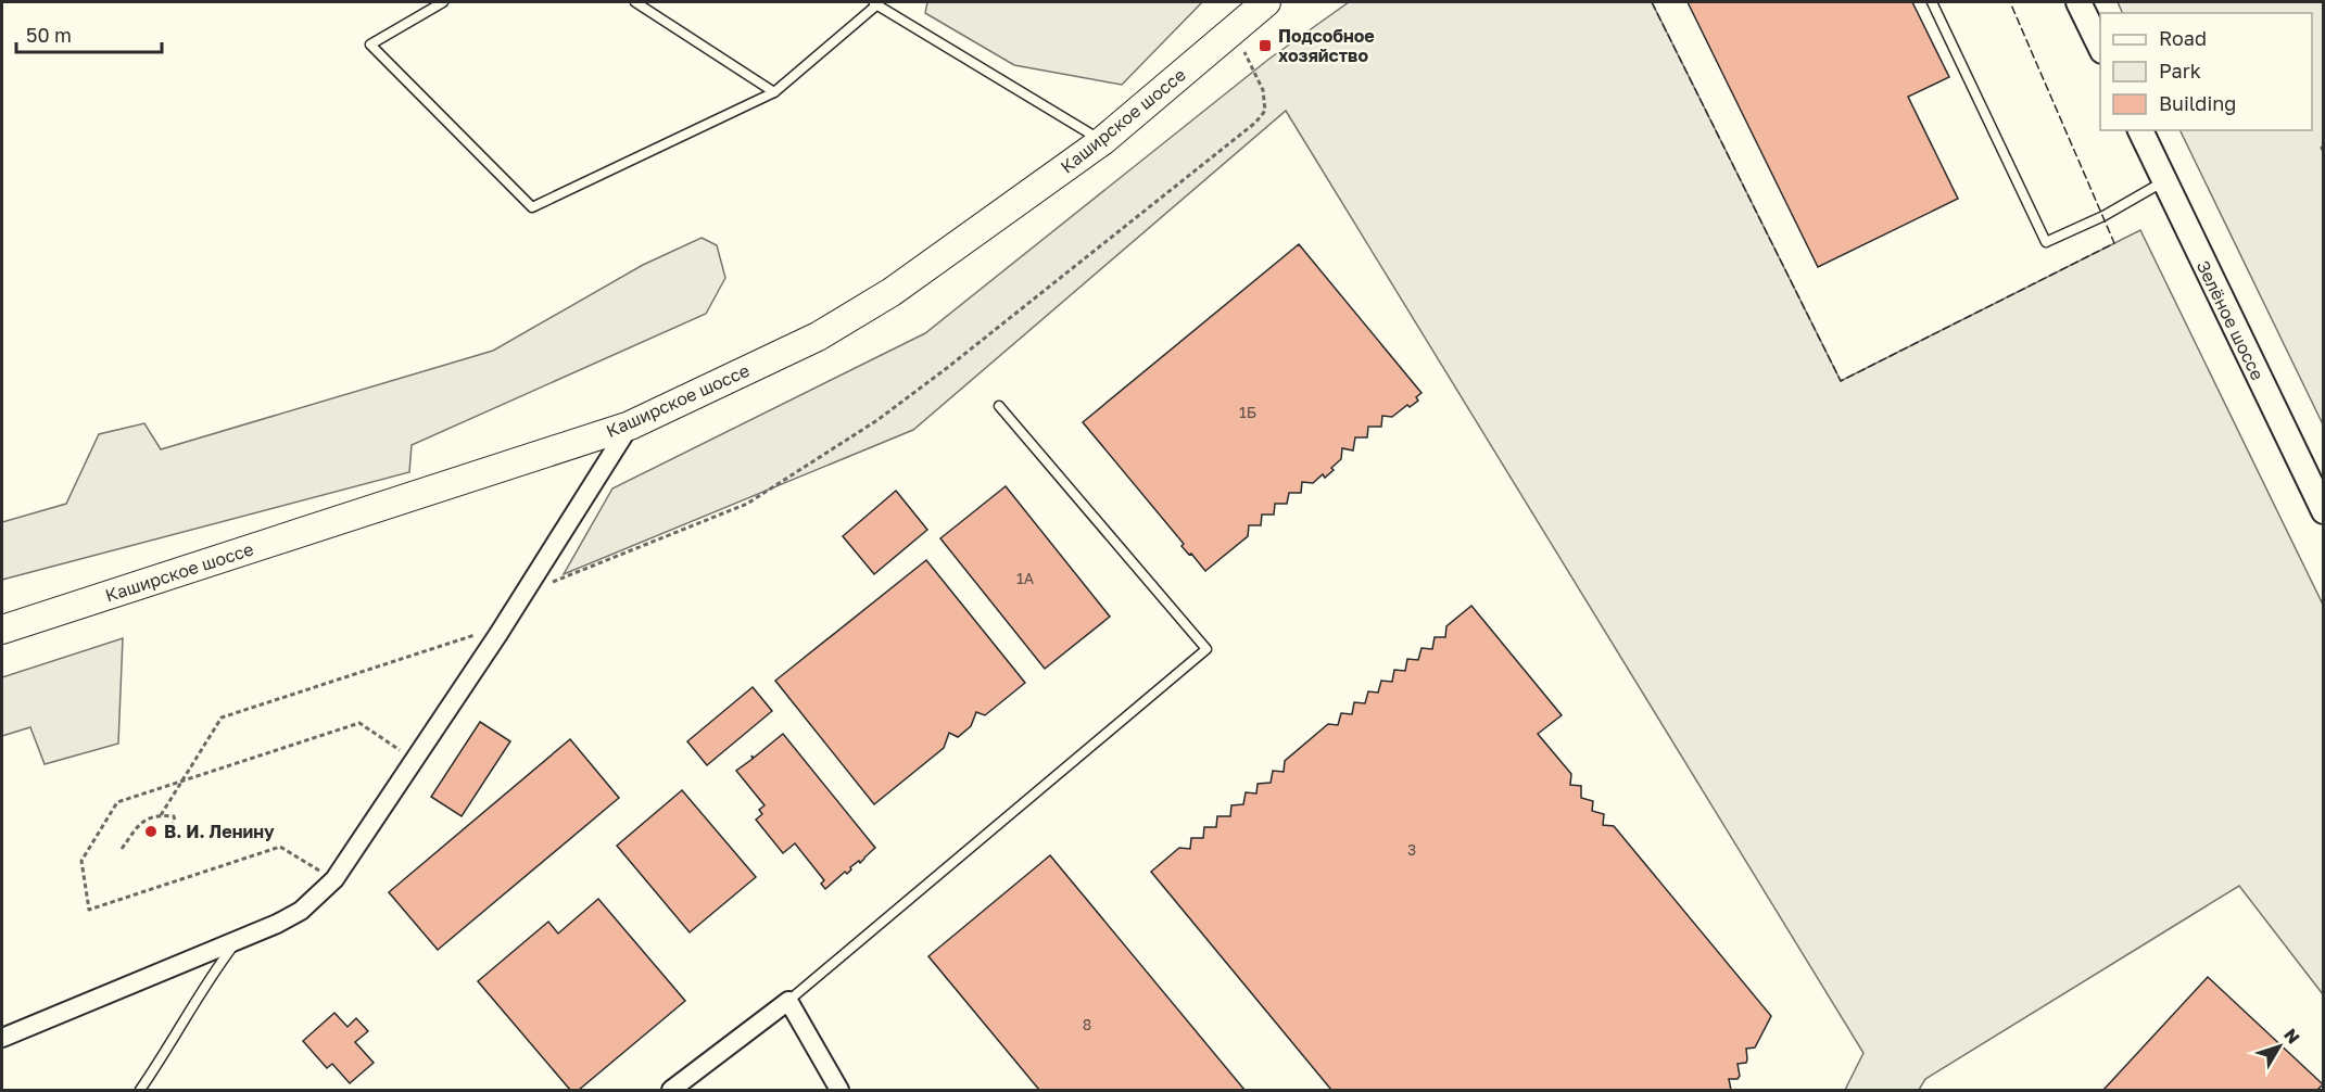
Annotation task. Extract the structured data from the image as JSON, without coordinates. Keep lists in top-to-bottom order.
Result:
{
  "streets": {
    "main road": ["Каширское шоссе", "Зелёное шоссе"]
  },
  "places": {
    "transit": ["Подсобное хозяйство"],
    "other": ["В. И. Ленину"]
  },
  "house_numbers": [
    "1Б",
    "1А",
    "3",
    "8"
  ],
  "legend": ["Road", "Park", "Building"],
  "scale_bar": "50 m",
  "north": "top right"
}
